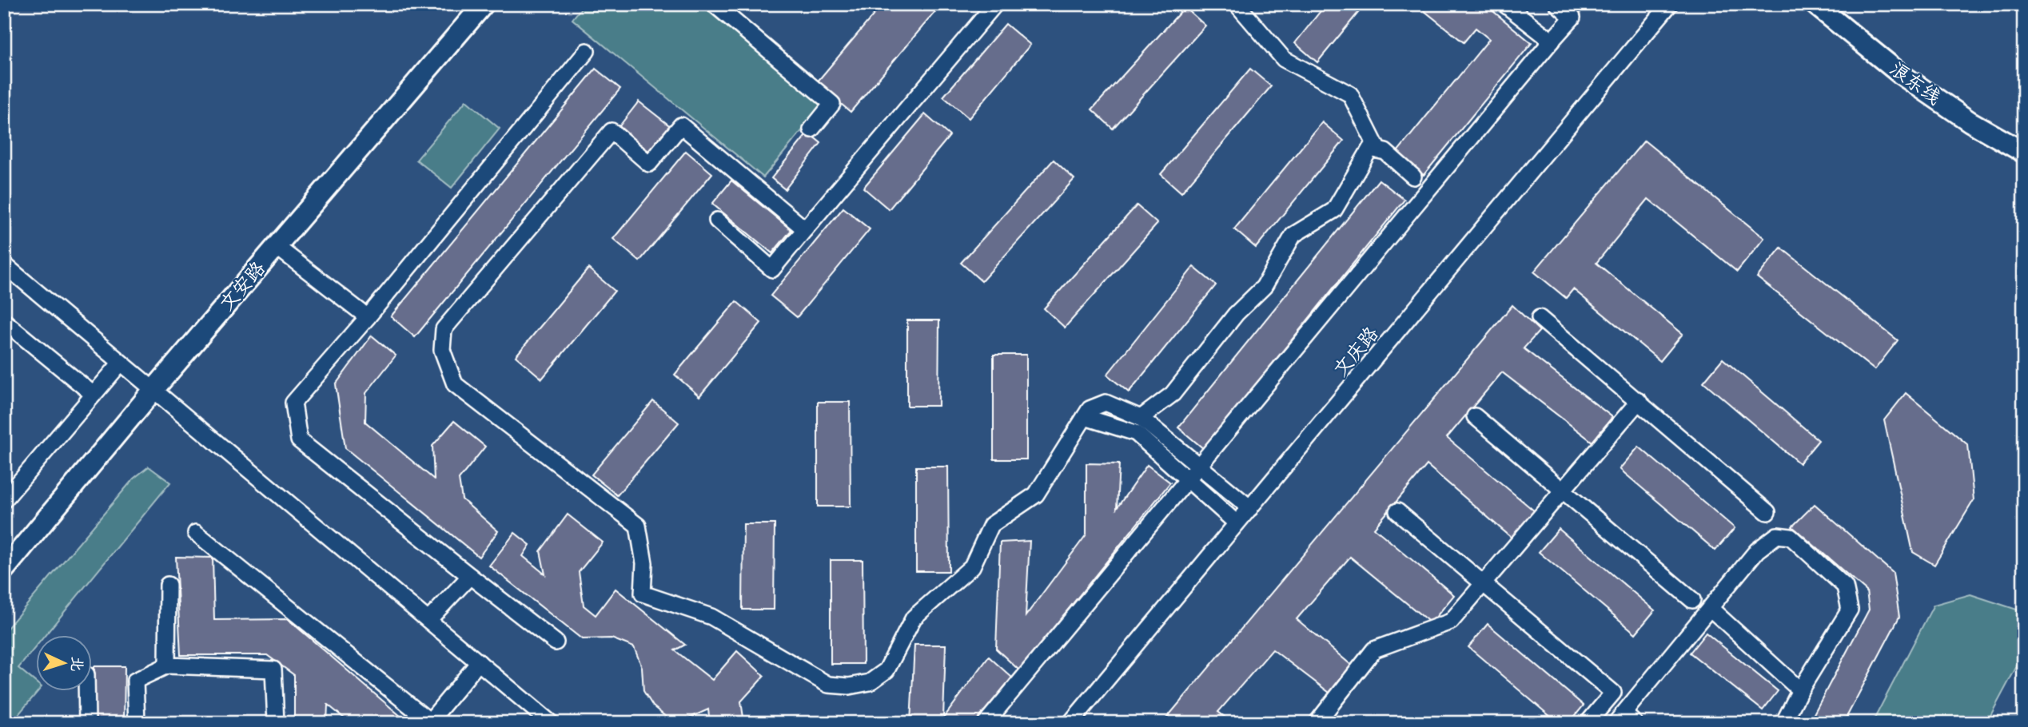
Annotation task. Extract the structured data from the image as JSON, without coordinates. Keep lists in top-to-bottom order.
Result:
{
  "streets": {
    "main road": ["浪东线", "文安路"],
    "street": ["文庆路"]
  },
  "north": "right"
}
